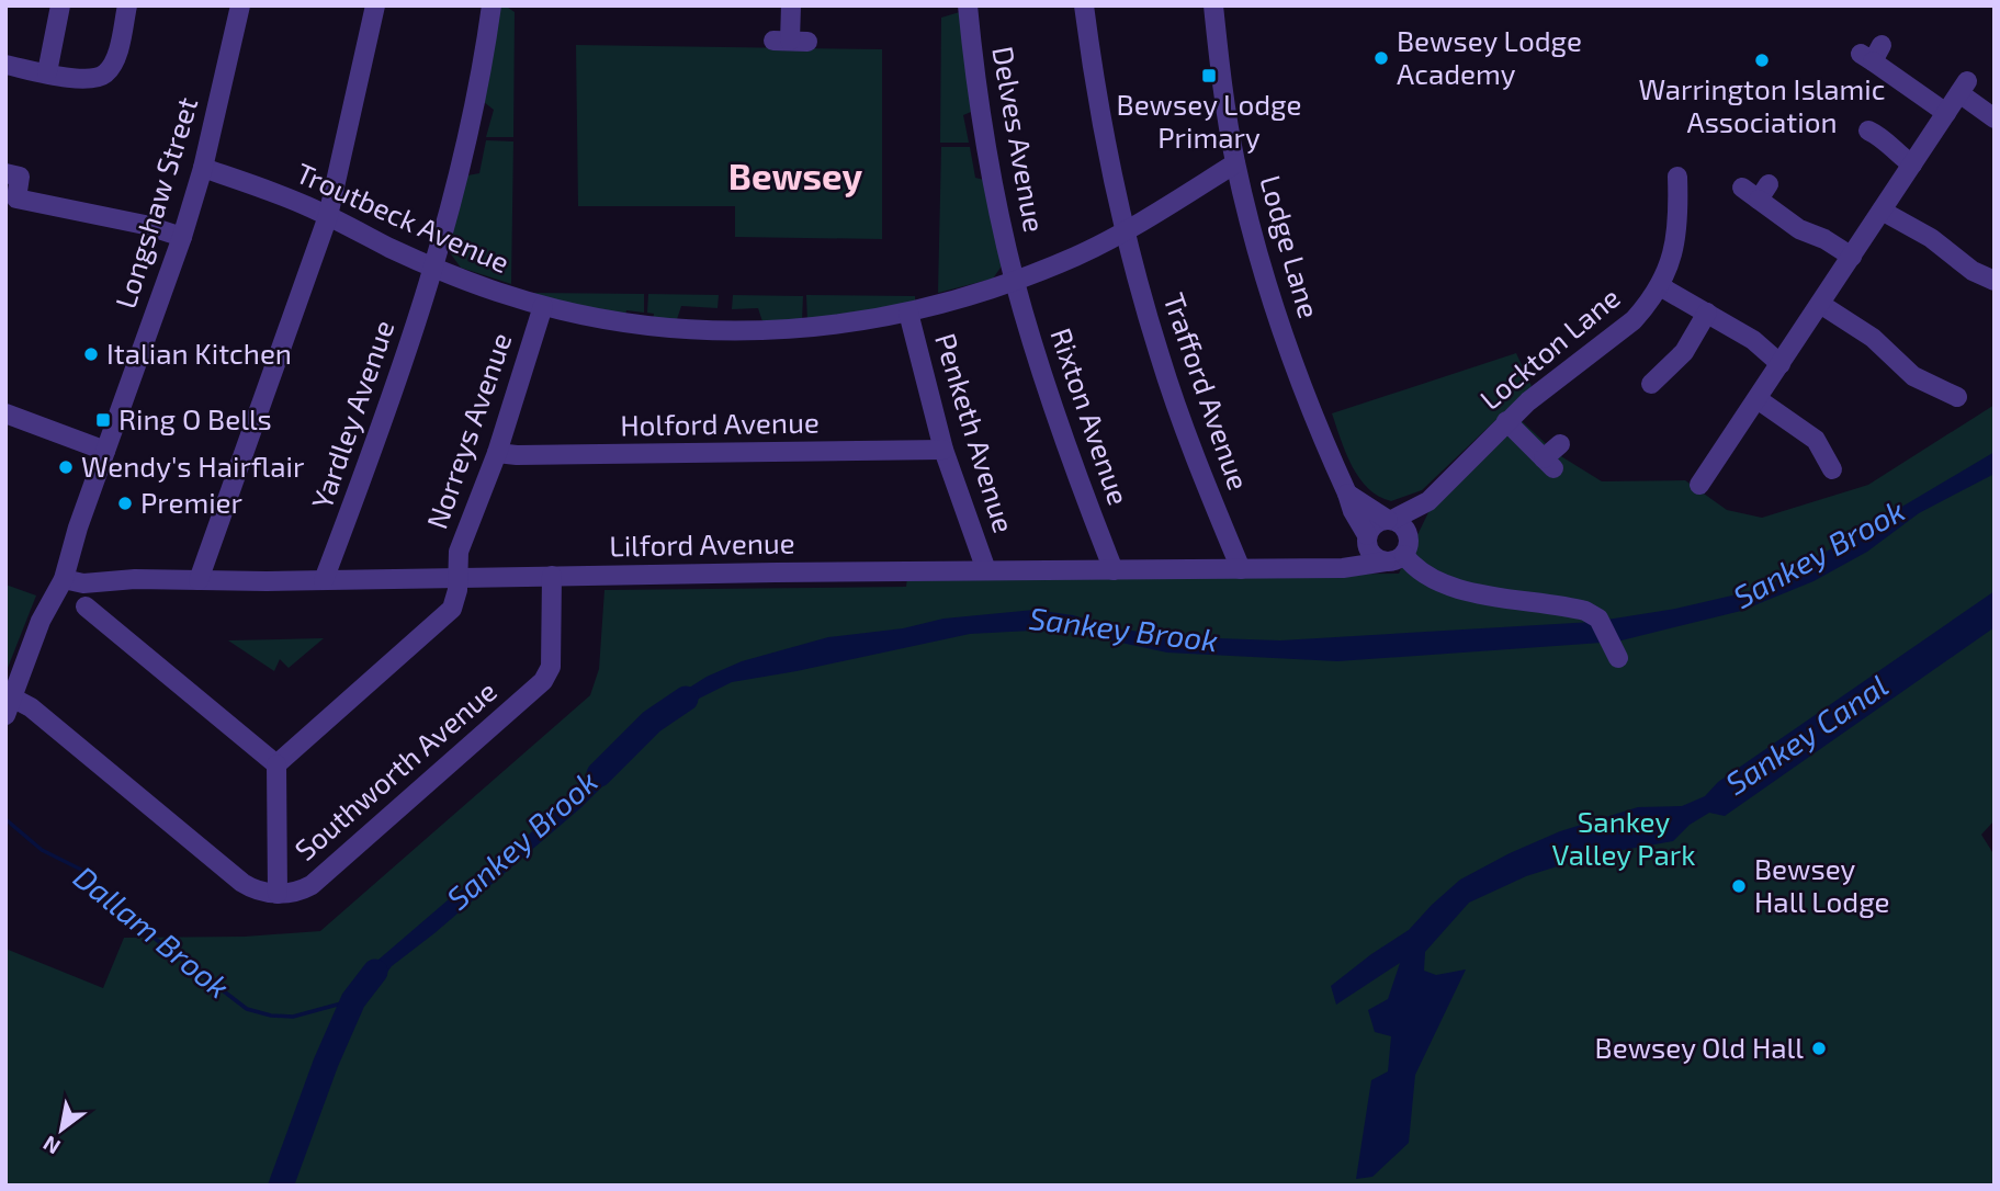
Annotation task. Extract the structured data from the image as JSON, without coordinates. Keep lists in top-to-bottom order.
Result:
{
  "streets": {
    "street": [
      "Delves Avenue",
      "Longshaw Street",
      "Troutbeck Avenue",
      "Lodge Lane",
      "Lockton Lane",
      "Trafford Avenue",
      "Yardley Avenue",
      "Rixton Avenue",
      "Holford Avenue",
      "Norreys Avenue",
      "Penketh Avenue",
      "Lilford Avenue",
      "Southworth Avenue"
    ]
  },
  "crossings": [
    ["Delves Avenue", "Troutbeck Avenue"],
    ["Delves Avenue", "Rixton Avenue"],
    ["Longshaw Street", "Troutbeck Avenue"],
    ["Longshaw Street", "Lilford Avenue"],
    ["Longshaw Street", "Southworth Avenue"],
    ["Troutbeck Avenue", "Lodge Lane"],
    ["Troutbeck Avenue", "Trafford Avenue"],
    ["Troutbeck Avenue", "Yardley Avenue"],
    ["Troutbeck Avenue", "Rixton Avenue"],
    ["Troutbeck Avenue", "Norreys Avenue"],
    ["Troutbeck Avenue", "Penketh Avenue"],
    ["Lodge Lane", "Lockton Lane"],
    ["Lodge Lane", "Lilford Avenue"],
    ["Lockton Lane", "Lilford Avenue"],
    ["Trafford Avenue", "Lilford Avenue"],
    ["Yardley Avenue", "Lilford Avenue"],
    ["Rixton Avenue", "Lilford Avenue"],
    ["Holford Avenue", "Norreys Avenue"],
    ["Holford Avenue", "Penketh Avenue"],
    ["Norreys Avenue", "Lilford Avenue"],
    ["Penketh Avenue", "Lilford Avenue"],
    ["Lilford Avenue", "Southworth Avenue"]
  ],
  "districts": ["Bewsey"],
  "water": ["Sankey Brook", "Sankey Canal", "Dallam Brook"],
  "parks": ["Sankey Valley Park"],
  "places": {
    "other": [
      "Bewsey Lodge Academy",
      "Warrington Islamic Association",
      "Italian Kitchen",
      "Wendy's Hairflair",
      "Premier",
      "Bewsey Hall Lodge",
      "Bewsey Old Hall"
    ],
    "transit": ["Bewsey Lodge Primary", "Ring O Bells"]
  },
  "north": "bottom left"
}
